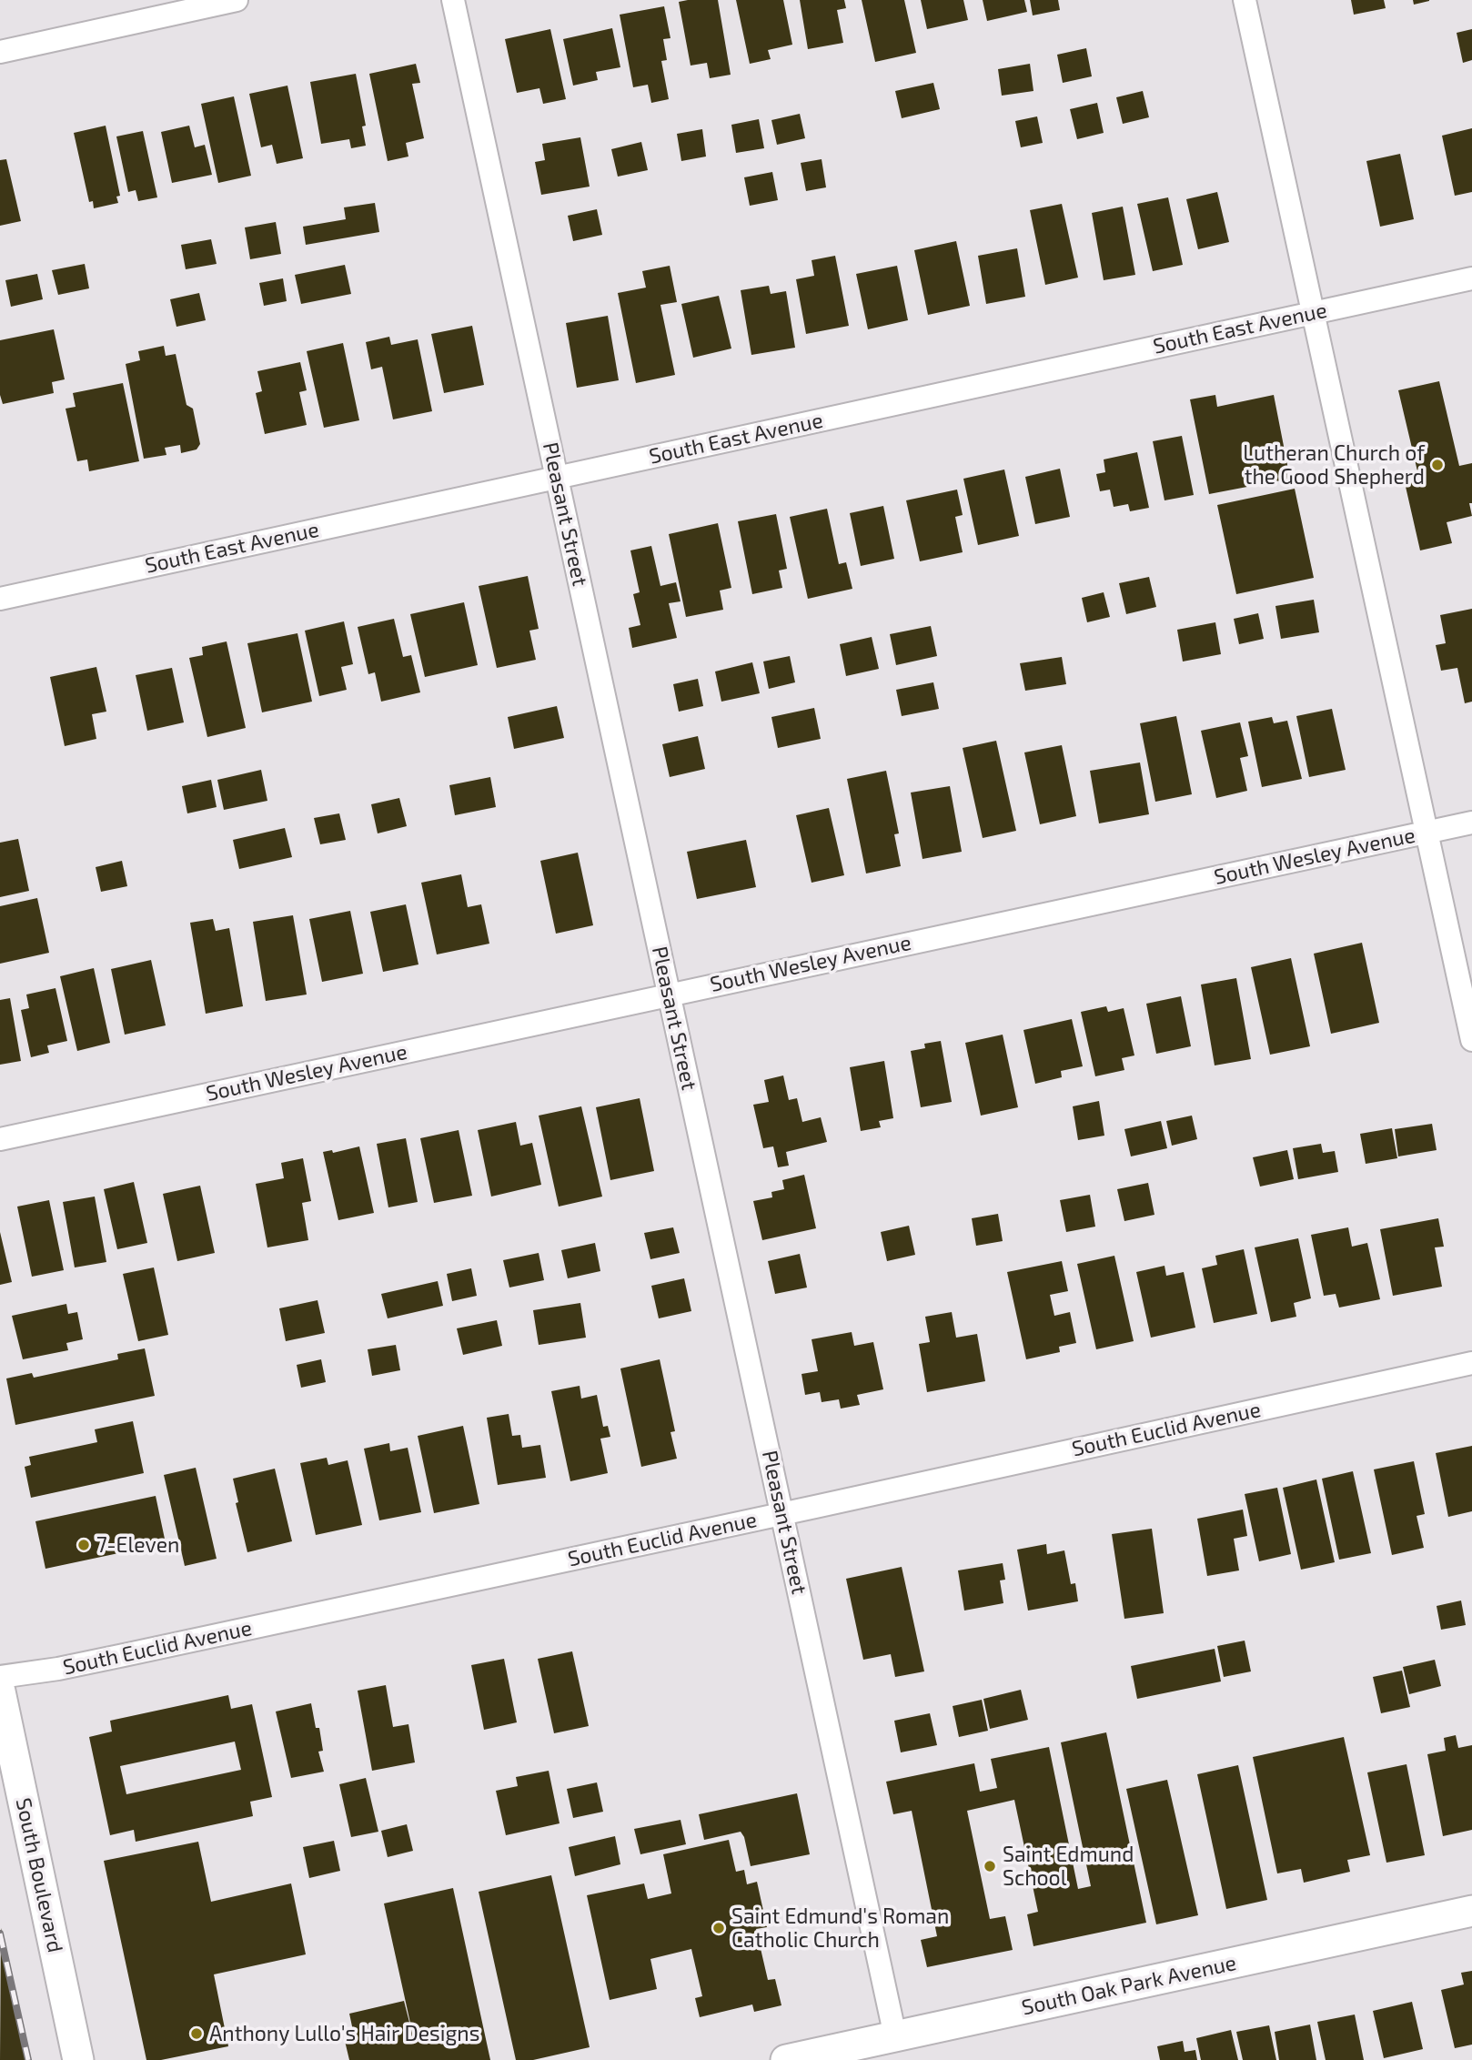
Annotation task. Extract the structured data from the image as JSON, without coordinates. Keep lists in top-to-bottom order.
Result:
{
  "streets": {
    "street": [
      "South East Avenue",
      "Pleasant Street",
      "South Wesley Avenue",
      "South Euclid Avenue",
      "South Boulevard",
      "South Oak Park Avenue"
    ]
  },
  "crossings": [
    ["South East Avenue", "Pleasant Street"],
    ["Pleasant Street", "South Wesley Avenue"],
    ["Pleasant Street", "South Euclid Avenue"],
    ["Pleasant Street", "South Oak Park Avenue"]
  ],
  "places": [
    "Lutheran Church of the Good Shepherd",
    "7-Eleven",
    "Saint Edmund School",
    "Saint Edmund's Roman Catholic Church",
    "Anthony Lullo's Hair Designs"
  ]
}
